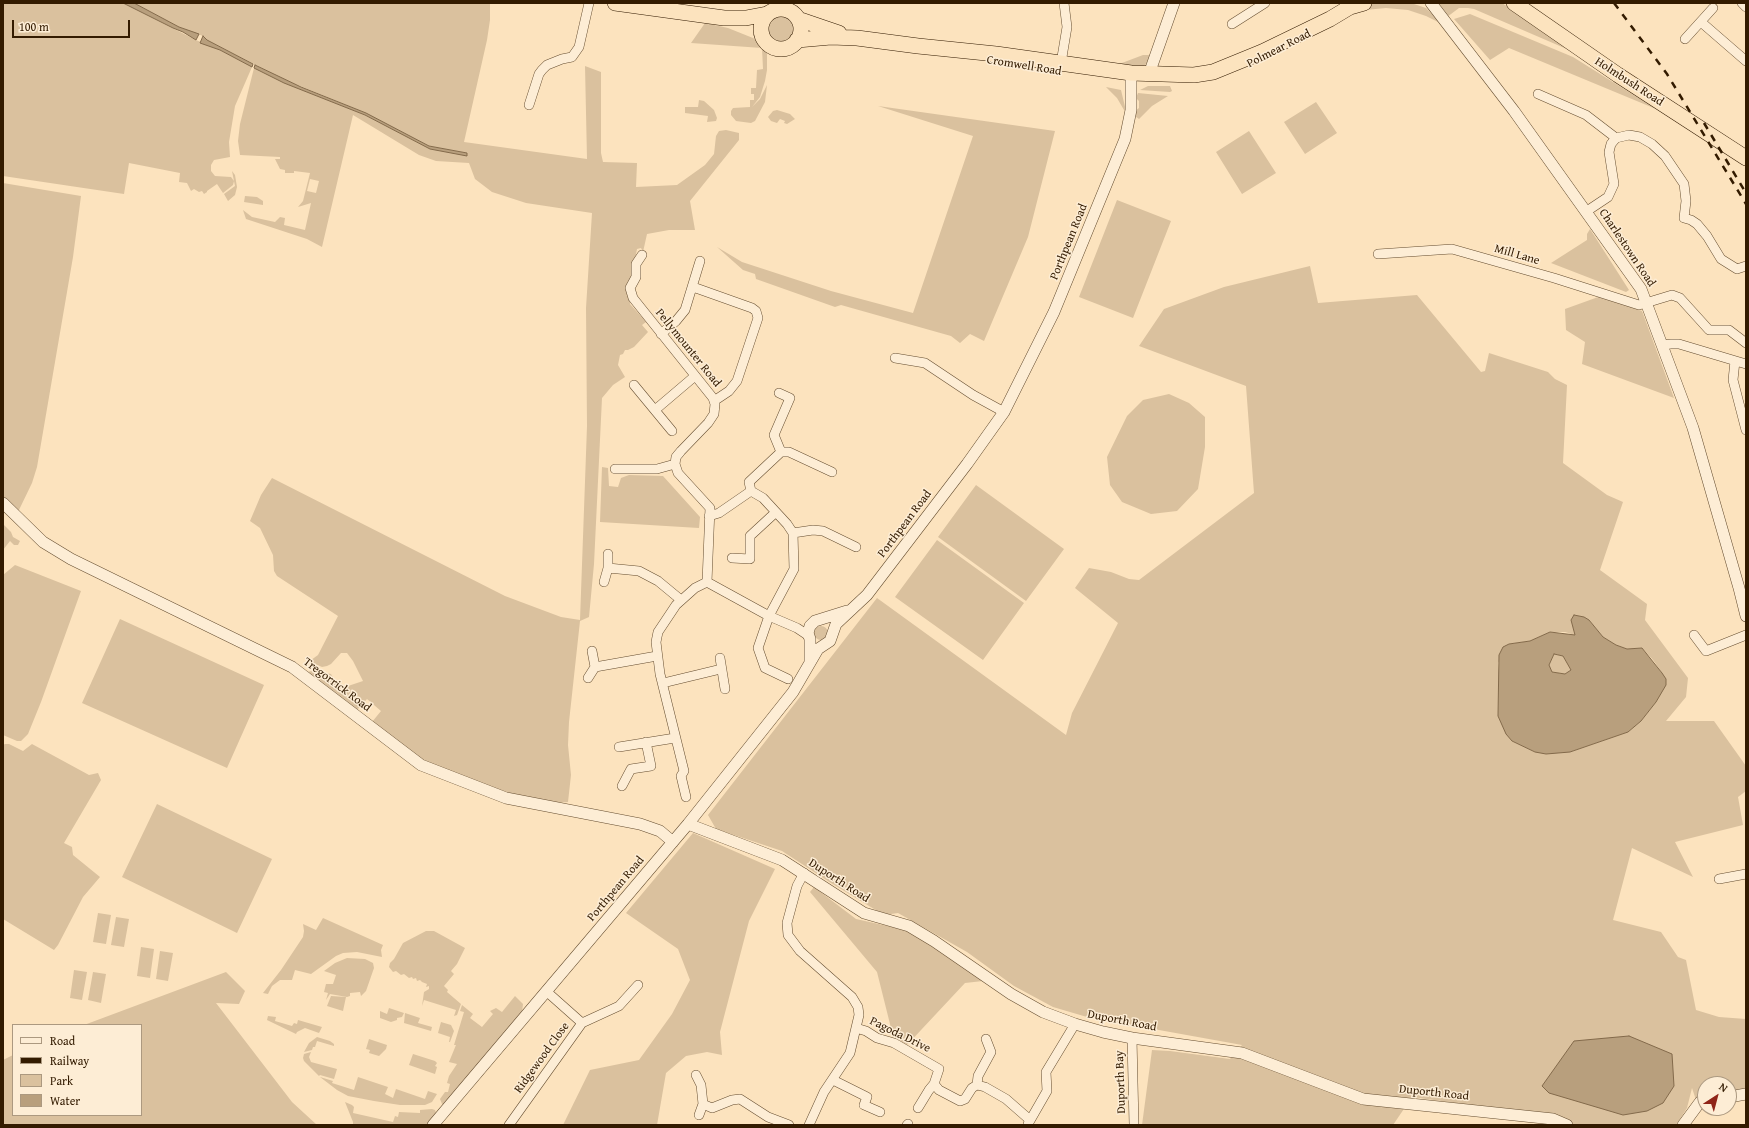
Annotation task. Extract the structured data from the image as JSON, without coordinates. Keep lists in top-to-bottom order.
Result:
{
  "streets": {
    "highway": ["Polmear Road", "Cromwell Road", "Holmbush Road"],
    "street": [
      "Porthpean Road",
      "Charlestown Road",
      "Mill Lane",
      "Pellymounter Road",
      "Tregorrick Road",
      "Duporth Road",
      "Pagoda Drive",
      "Ridgewood Close",
      "Duporth Bay"
    ]
  },
  "crossings": [
    ["Polmear Road", "Cromwell Road"],
    ["Polmear Road", "Porthpean Road"],
    ["Cromwell Road", "Porthpean Road"],
    ["Porthpean Road", "Tregorrick Road"],
    ["Porthpean Road", "Duporth Road"],
    ["Charlestown Road", "Mill Lane"],
    ["Duporth Road", "Duporth Bay"]
  ],
  "legend": [
    "Road",
    "Railway",
    "Park",
    "Water"
  ],
  "scale_bar": "100 m",
  "north": "top right"
}
